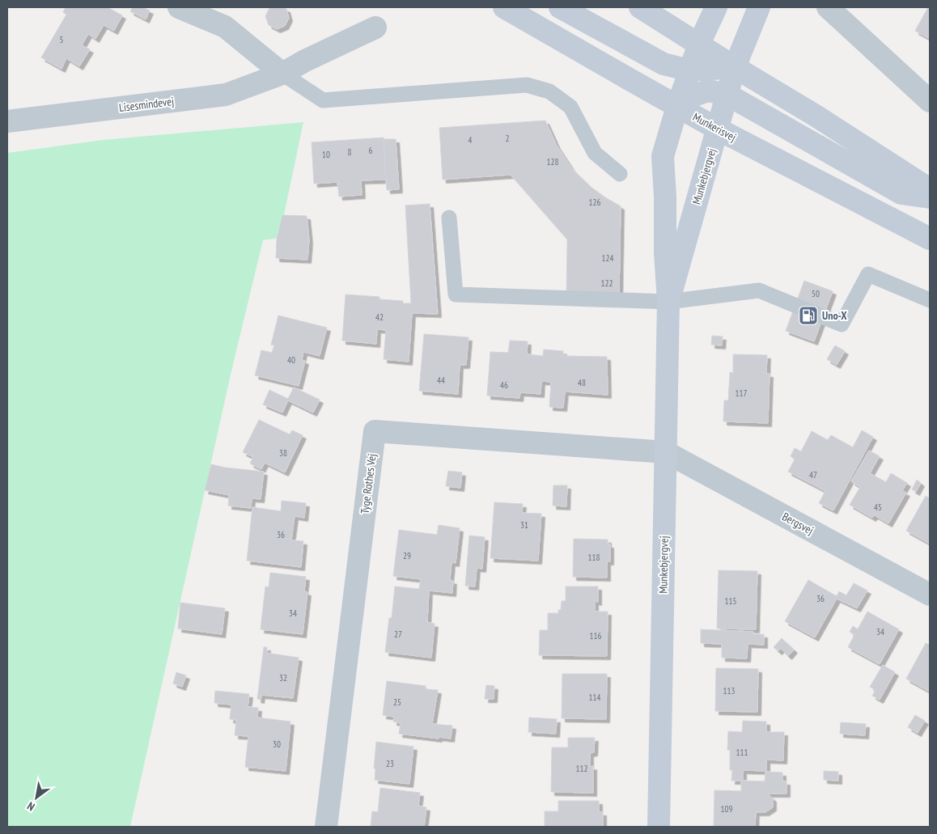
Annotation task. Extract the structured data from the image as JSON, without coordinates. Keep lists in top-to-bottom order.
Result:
{
  "streets": {
    "main road": ["Munkerisvej", "Munkebjergvej"],
    "street": ["Lisesmindevej", "Tyge Rothes Vej", "Bergsvej"]
  },
  "crossings": [
    ["Munkerisvej", "Munkebjergvej"],
    ["Munkebjergvej", "Tyge Rothes Vej"],
    ["Munkebjergvej", "Bergsvej"],
    ["Tyge Rothes Vej", "Bergsvej"]
  ],
  "places": {
    "fuel station": ["Uno-X"]
  },
  "house_numbers": [
    "5",
    "2",
    "4",
    "6",
    "8",
    "10",
    "128",
    "126",
    "124",
    "122",
    "50",
    "42",
    "40",
    "44",
    "48",
    "46",
    "117",
    "38",
    "47",
    "45",
    "31",
    "36",
    "29",
    "118",
    "36",
    "115",
    "34",
    "34",
    "27",
    "116",
    "32",
    "113",
    "114",
    "25",
    "30",
    "111",
    "23",
    "112",
    "109"
  ],
  "north": "bottom left"
}
